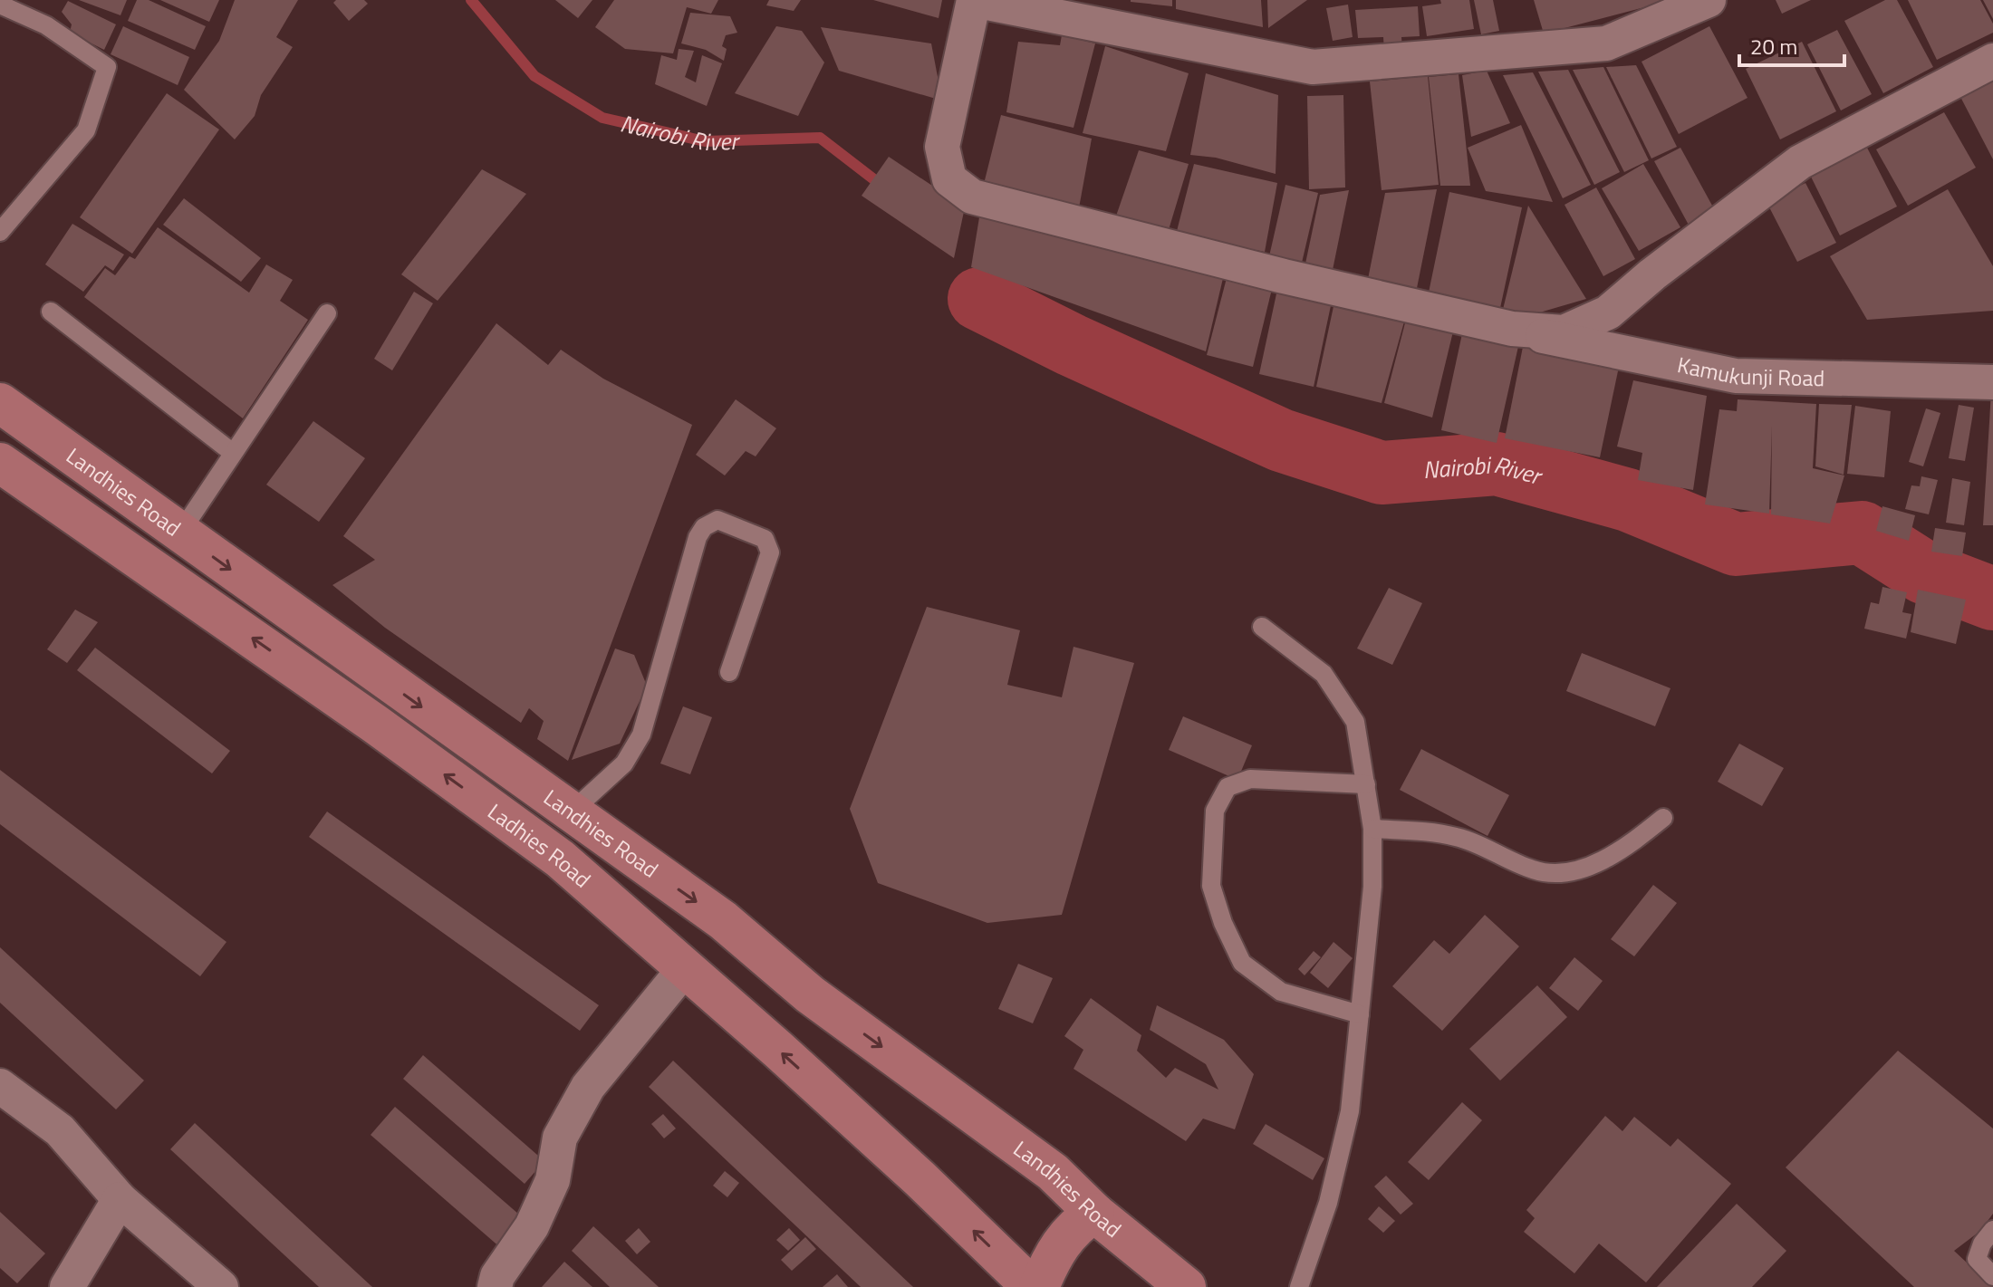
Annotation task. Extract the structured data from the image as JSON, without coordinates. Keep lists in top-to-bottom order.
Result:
{
  "streets": {
    "main road": ["Landhies Road", "Ladhies Road"],
    "street": ["Kamukunji Road"]
  },
  "one_way": ["Landhies Road", "Ladhies Road"],
  "water": ["Nairobi River"],
  "scale_bar": "20 m"
}
